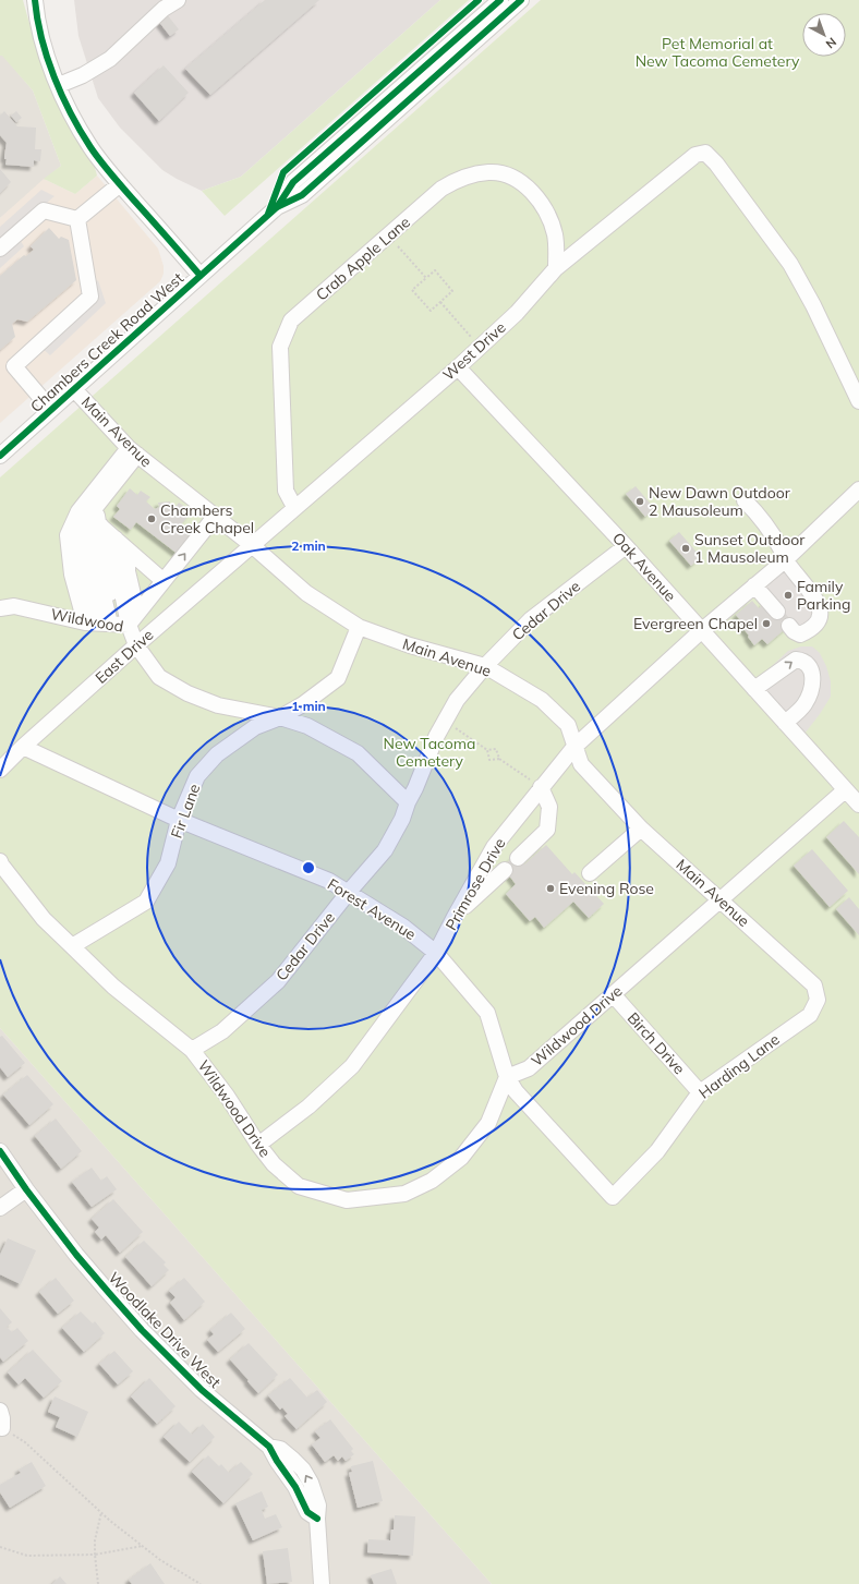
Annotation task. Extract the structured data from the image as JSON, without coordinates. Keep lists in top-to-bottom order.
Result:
{
  "streets": {
    "street": [
      "Crab Apple Lane",
      "Chambers Creek Road West",
      "West Drive",
      "Main Avenue",
      "Oak Avenue",
      "Cedar Drive",
      "Wildwood",
      "East Drive",
      "Fir Lane",
      "Primrose Drive",
      "Forest Avenue",
      "Wildwood Drive",
      "Birch Drive",
      "Harding Lane",
      "Woodlake Drive West"
    ]
  },
  "crossings": [
    ["Crab Apple Lane", "West Drive"],
    ["Chambers Creek Road West", "Main Avenue"],
    ["West Drive", "Main Avenue"],
    ["West Drive", "Oak Avenue"],
    ["West Drive", "East Drive"],
    ["Main Avenue", "Cedar Drive"],
    ["Main Avenue", "East Drive"],
    ["Main Avenue", "Fir Lane"],
    ["Main Avenue", "Primrose Drive"],
    ["Main Avenue", "Wildwood Drive"],
    ["Main Avenue", "Harding Lane"],
    ["Oak Avenue", "Cedar Drive"],
    ["Oak Avenue", "Primrose Drive"],
    ["Oak Avenue", "Wildwood Drive"],
    ["Cedar Drive", "Wildwood"],
    ["Cedar Drive", "Forest Avenue"],
    ["Cedar Drive", "Wildwood Drive"],
    ["Wildwood", "East Drive"],
    ["Wildwood", "Fir Lane"],
    ["East Drive", "Forest Avenue"],
    ["Fir Lane", "Forest Avenue"],
    ["Fir Lane", "Wildwood Drive"],
    ["Primrose Drive", "Forest Avenue"],
    ["Primrose Drive", "Wildwood Drive"],
    ["Forest Avenue", "Wildwood Drive"],
    ["Forest Avenue", "Harding Lane"],
    ["Wildwood Drive", "Birch Drive"],
    ["Birch Drive", "Harding Lane"]
  ],
  "parks": ["Pet Memorial at New Tacoma Cemetery", "New Tacoma Cemetery"],
  "places": [
    "New Dawn Outdoor 2 Mausoleum",
    "Chambers Creek Chapel",
    "Sunset Outdoor 1 Mausoleum",
    "Family Parking",
    "Evergreen Chapel",
    "Evening Rose"
  ],
  "north": "bottom right",
  "rings": ["2 min", "1 min"]
}
